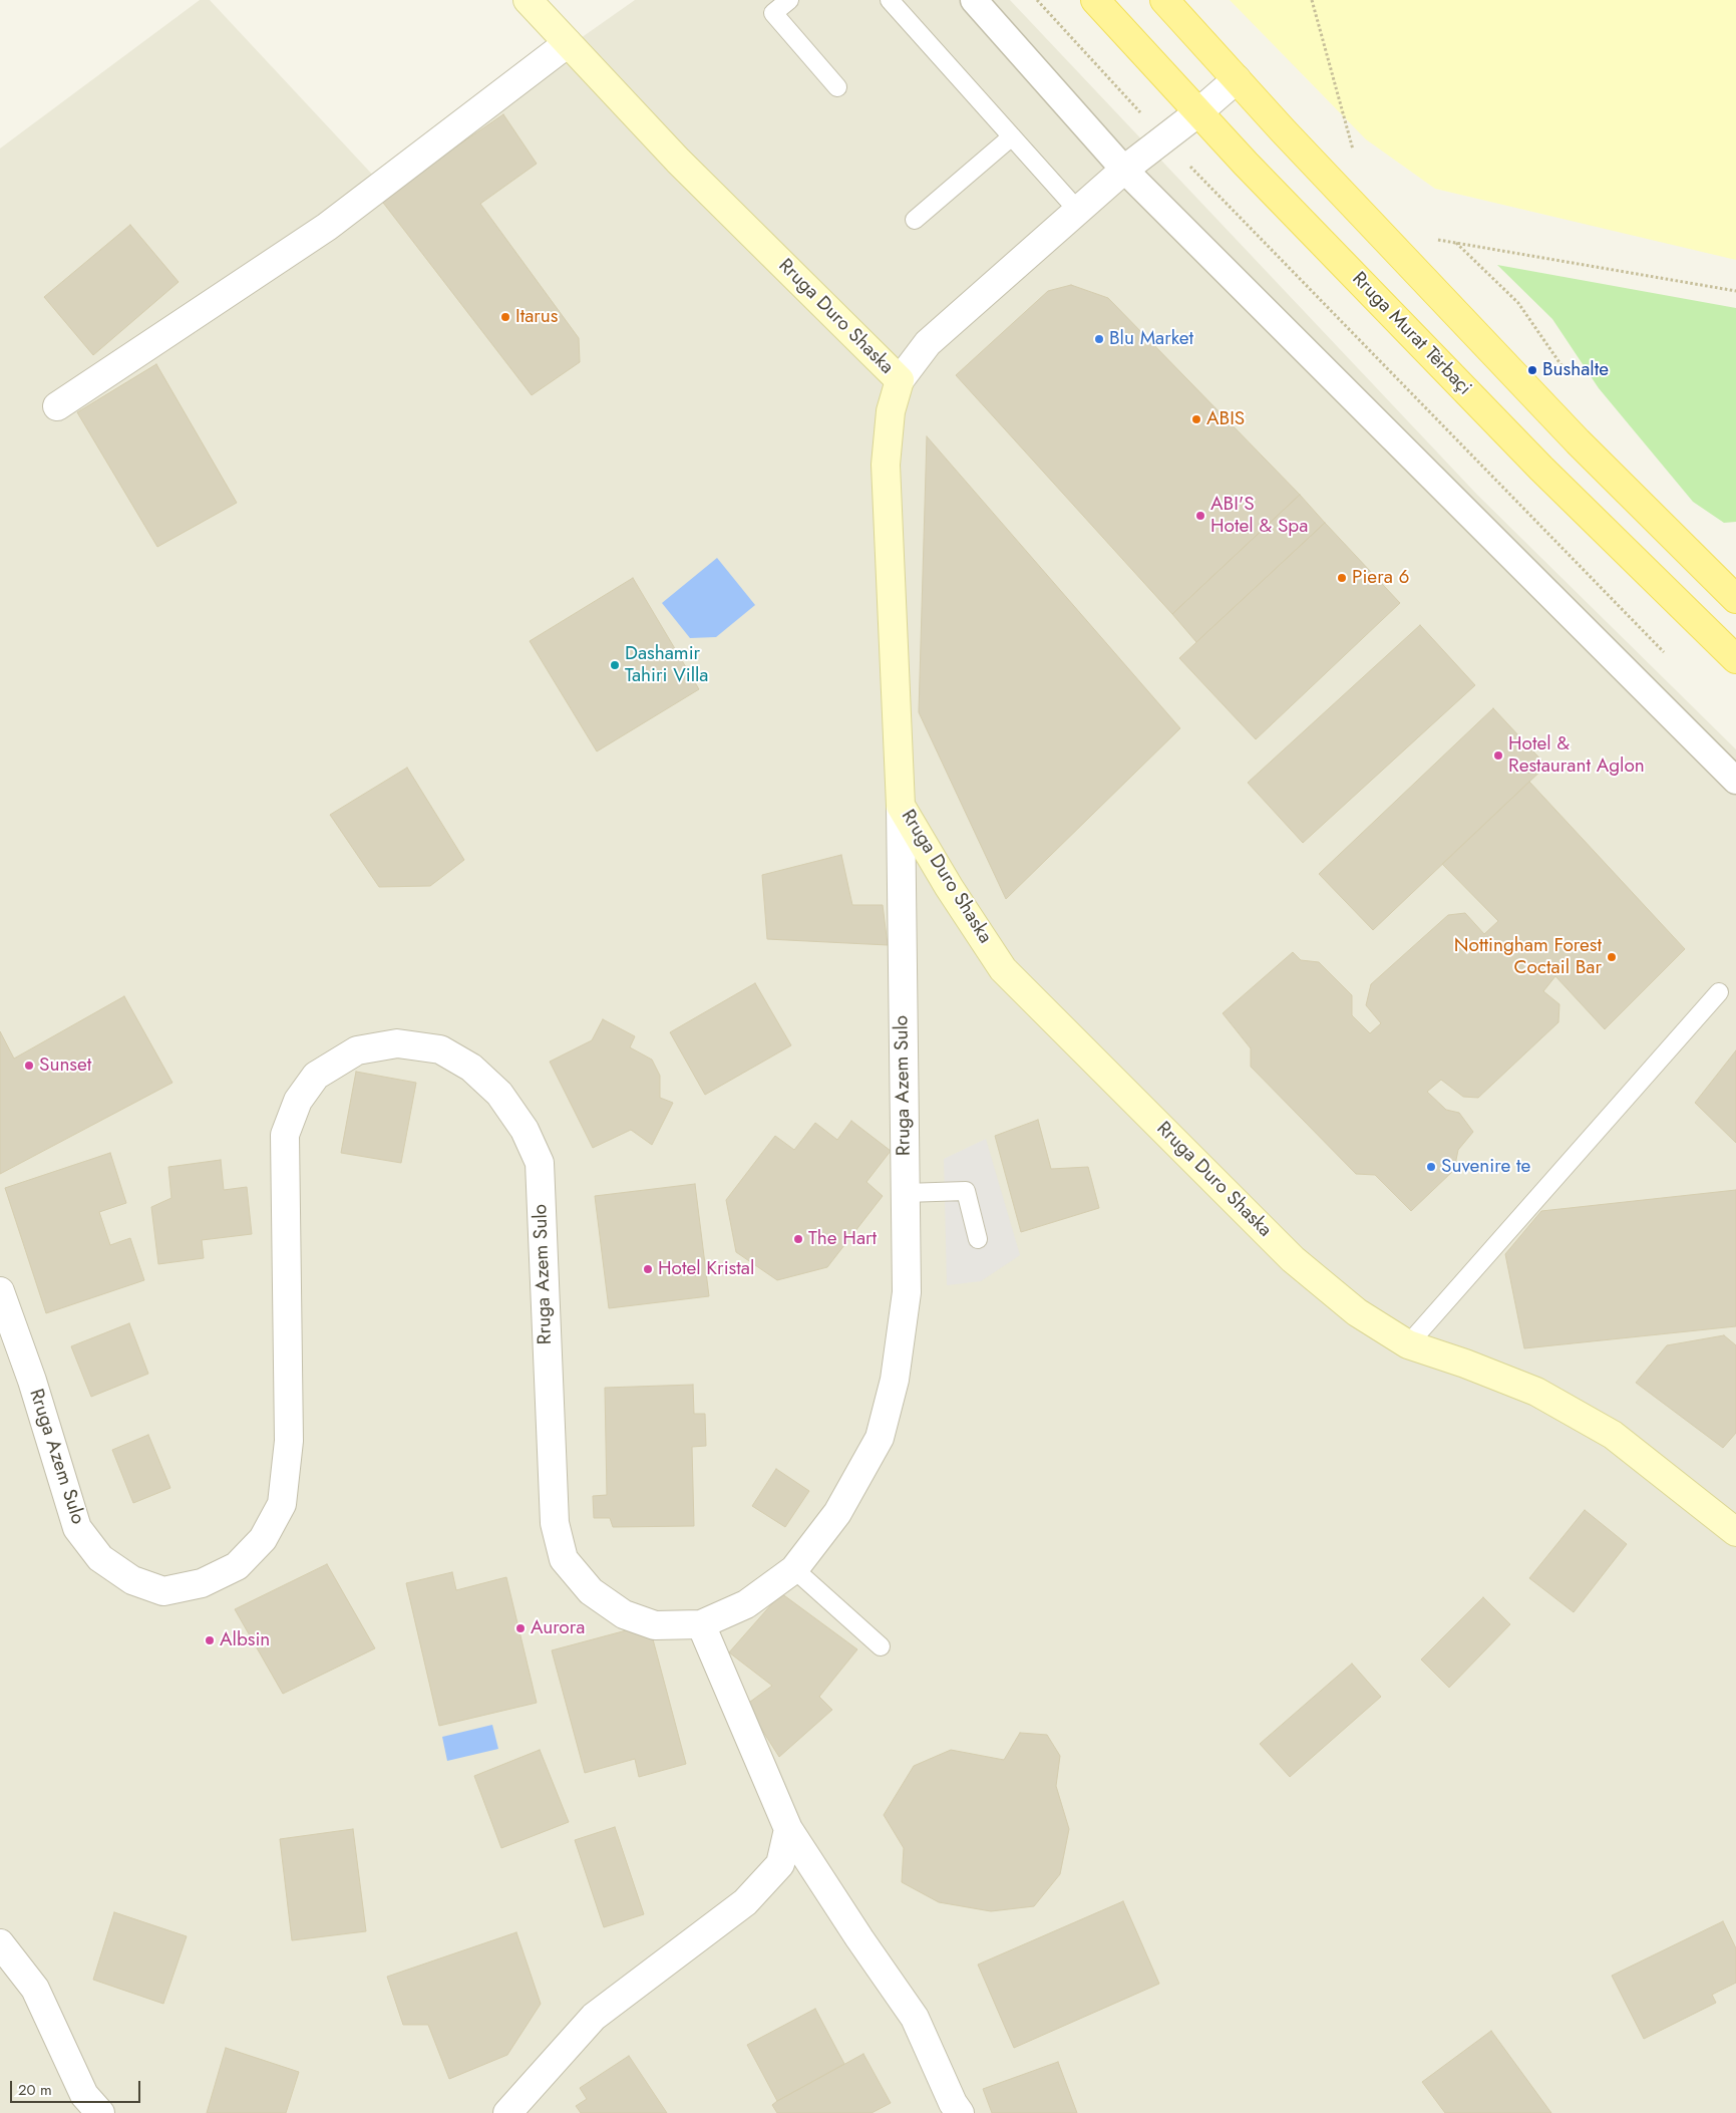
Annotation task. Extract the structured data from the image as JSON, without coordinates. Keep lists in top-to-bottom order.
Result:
{
  "streets": {
    "main road": ["Rruga Duro Shaska", "Rruga Murat Tërbaçi"],
    "street": ["Rruga Azem Sulo"]
  },
  "crossings": [
    ["Rruga Duro Shaska", "Rruga Azem Sulo"]
  ],
  "places": [
    "Itarus",
    "Blu Market",
    "Bushalte",
    "ABIS",
    "ABI'S Hotel & Spa",
    "Piera 6",
    "Dashamir Tahiri Villa",
    "Hotel & Restaurant Aglon",
    "Nottingham Forest Coctail Bar",
    "Sunset",
    "Suvenire te",
    "The Hart",
    "Hotel Kristal",
    "Aurora",
    "Albsin"
  ],
  "scale_bar": "20 m"
}
